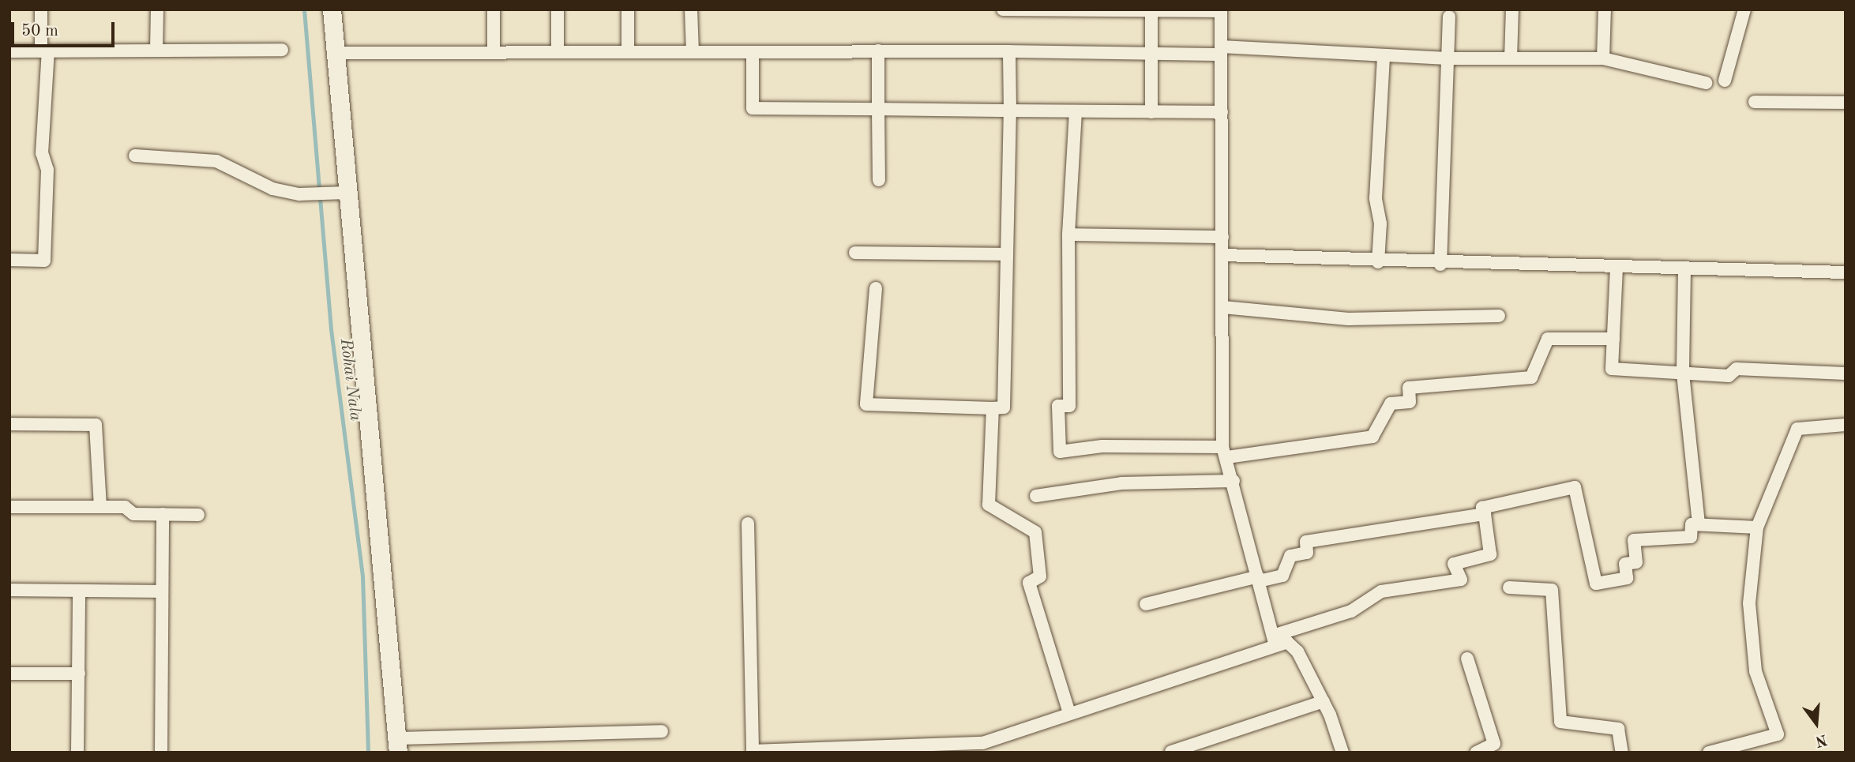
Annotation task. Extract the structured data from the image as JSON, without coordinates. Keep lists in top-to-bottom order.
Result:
{
  "water": ["Rohai Nala"],
  "scale_bar": "50 m",
  "north": "bottom"
}
